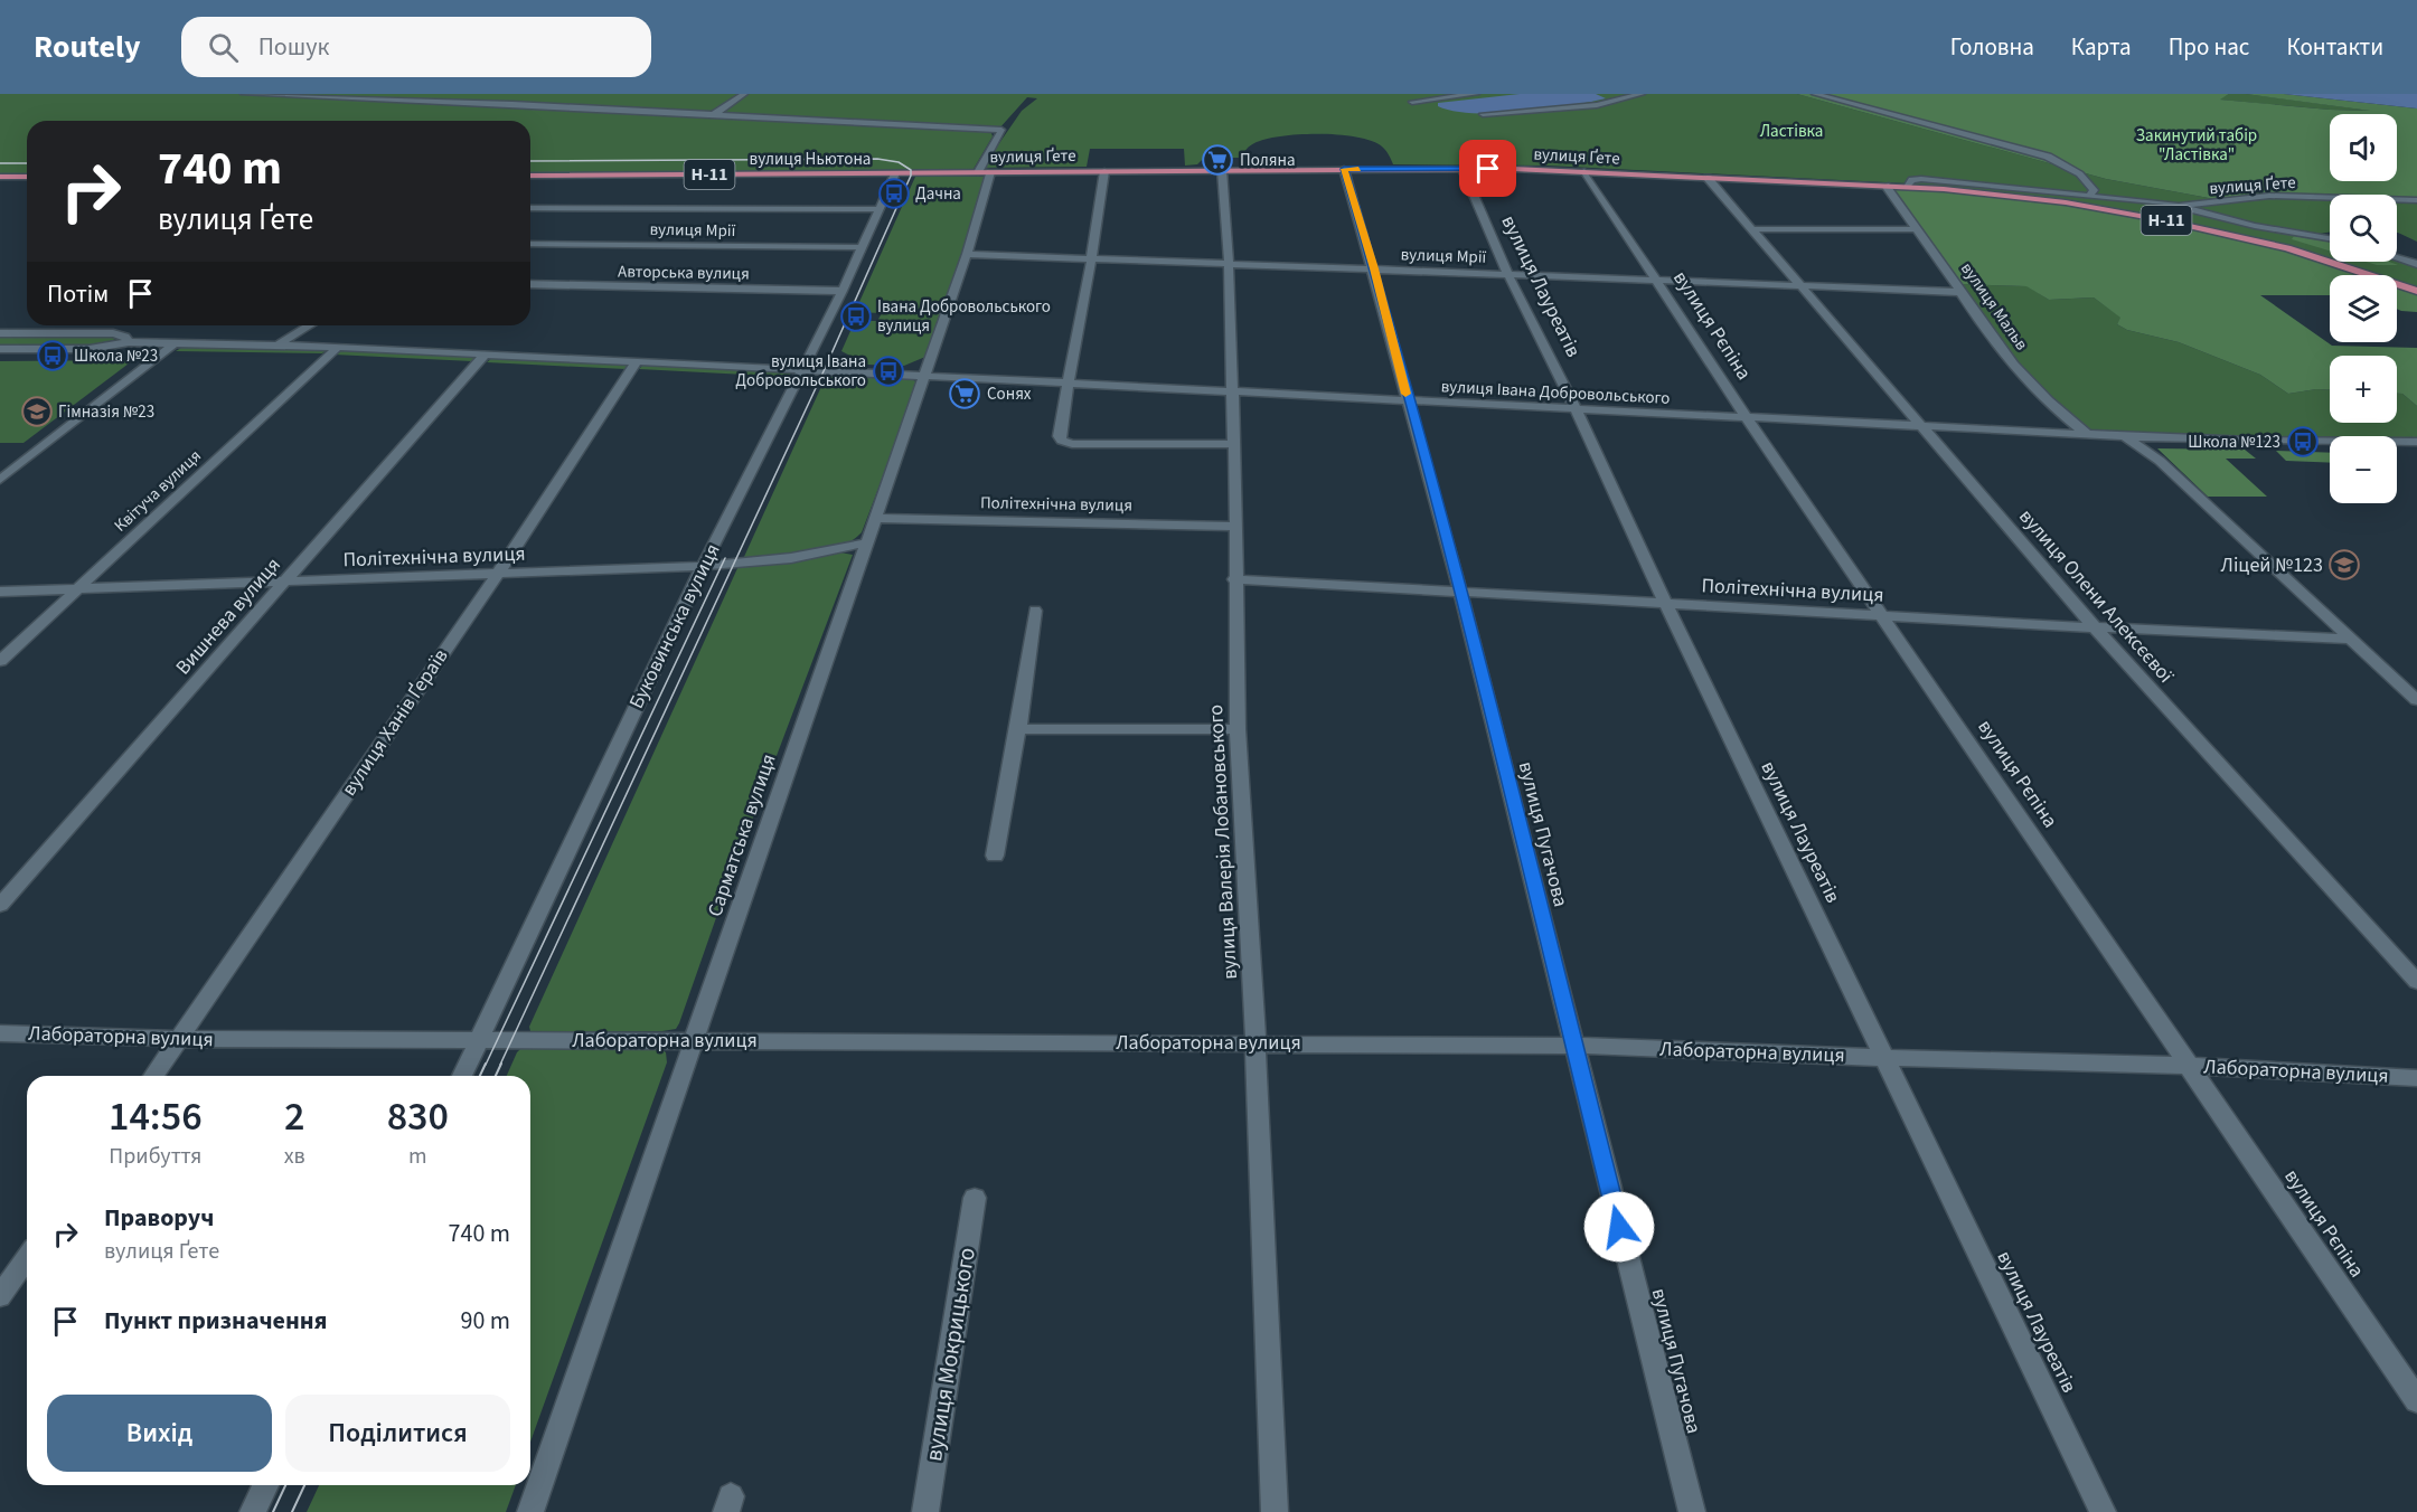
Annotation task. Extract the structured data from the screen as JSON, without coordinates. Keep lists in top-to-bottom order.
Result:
{
  "streets": {
    "main road": ["вулиця Ґете", "вулиця Ньютона", "Н-11"],
    "street": [
      "вулиця Мрії",
      "Авторська вулиця",
      "вулиця Лауреатів",
      "вулиця Мальв",
      "вулиця Рєпіна",
      "вулиця Івана Добровольського",
      "Квітуча вулиця",
      "Політехнічна вулиця",
      "вулиця Олени Алексєєвої",
      "Вишнева вулиця",
      "Буковинська вулиця",
      "вулиця Ханів Ґераїв",
      "вулиця Пугачова",
      "Сарматська вулиця",
      "вулиця Валерія Лобановського",
      "Лабораторна вулиця",
      "вулиця Мокрицького"
    ]
  },
  "crossings": [
    ["вулиця Ґете", "вулиця Ньютона"],
    ["вулиця Ґете", "Н-11"],
    ["вулиця Ґете", "вулиця Лауреатів"],
    ["вулиця Ґете", "вулиця Мальв"],
    ["вулиця Ґете", "вулиця Рєпіна"],
    ["вулиця Ґете", "вулиця Олени Алексєєвої"],
    ["вулиця Ґете", "Буковинська вулиця"],
    ["вулиця Ґете", "вулиця Пугачова"],
    ["вулиця Ґете", "Сарматська вулиця"],
    ["вулиця Ґете", "вулиця Валерія Лобановського"],
    ["вулиця Ньютона", "Буковинська вулиця"],
    ["вулиця Мрії", "вулиця Лауреатів"],
    ["вулиця Мрії", "вулиця Мальв"],
    ["вулиця Мрії", "вулиця Рєпіна"],
    ["вулиця Мрії", "вулиця Олени Алексєєвої"],
    ["вулиця Мрії", "Буковинська вулиця"],
    ["вулиця Мрії", "вулиця Пугачова"],
    ["вулиця Мрії", "Сарматська вулиця"],
    ["вулиця Мрії", "вулиця Валерія Лобановського"],
    ["Авторська вулиця", "Буковинська вулиця"],
    ["вулиця Лауреатів", "вулиця Івана Добровольського"],
    ["вулиця Лауреатів", "Політехнічна вулиця"],
    ["вулиця Лауреатів", "Лабораторна вулиця"],
    ["вулиця Мальв", "вулиця Івана Добровольського"],
    ["вулиця Рєпіна", "вулиця Івана Добровольського"],
    ["вулиця Рєпіна", "Політехнічна вулиця"],
    ["вулиця Рєпіна", "Лабораторна вулиця"],
    ["вулиця Івана Добровольського", "Квітуча вулиця"],
    ["вулиця Івана Добровольського", "вулиця Олени Алексєєвої"],
    ["вулиця Івана Добровольського", "Вишнева вулиця"],
    ["вулиця Івана Добровольського", "Буковинська вулиця"],
    ["вулиця Івана Добровольського", "вулиця Ханів Ґераїв"],
    ["вулиця Івана Добровольського", "вулиця Пугачова"],
    ["вулиця Івана Добровольського", "Сарматська вулиця"],
    ["вулиця Івана Добровольського", "вулиця Валерія Лобановського"],
    ["Квітуча вулиця", "Політехнічна вулиця"],
    ["Політехнічна вулиця", "вулиця Олени Алексєєвої"],
    ["Політехнічна вулиця", "Вишнева вулиця"],
    ["Політехнічна вулиця", "Буковинська вулиця"],
    ["Політехнічна вулиця", "вулиця Ханів Ґераїв"],
    ["Політехнічна вулиця", "вулиця Пугачова"],
    ["Політехнічна вулиця", "Сарматська вулиця"],
    ["Політехнічна вулиця", "вулиця Валерія Лобановського"],
    ["Буковинська вулиця", "Лабораторна вулиця"],
    ["вулиця Ханів Ґераїв", "Лабораторна вулиця"],
    ["вулиця Пугачова", "Лабораторна вулиця"],
    ["Сарматська вулиця", "Лабораторна вулиця"],
    ["вулиця Валерія Лобановського", "Лабораторна вулиця"]
  ],
  "parks": ["Ластівка", "Закинутий табір \"Ластівка\""],
  "places": {
    "supermarket": ["Поляна", "Сонях"],
    "bus stop": [
      "Дачна",
      "Івана Добровольського вулиця",
      "Школа №23",
      "вулиця Івана Добровольського",
      "Школа №123"
    ],
    "school or university": ["Гімназія №23", "Ліцей №123"]
  },
  "page": {
    "header": "Routely",
    "search": "Пошук",
    "nav": [
      "Головна",
      "Карта",
      "Про нас",
      "Контакти"
    ],
    "map_buttons": ["+", "−"],
    "turn": ["740 m", "вулиця Ґете"],
    "then": "Потім",
    "eta": [
      "14:56",
      "Прибуття",
      "2",
      "хв",
      "830",
      "m"
    ],
    "list": [
      {
        "name": "Праворуч",
        "note": "вулиця Ґете",
        "value": "740 m"
      },
      {
        "name": "Пункт призначення",
        "value": "90 m"
      }
    ],
    "buttons": ["Вихід", "Поділитися"]
  }
}
